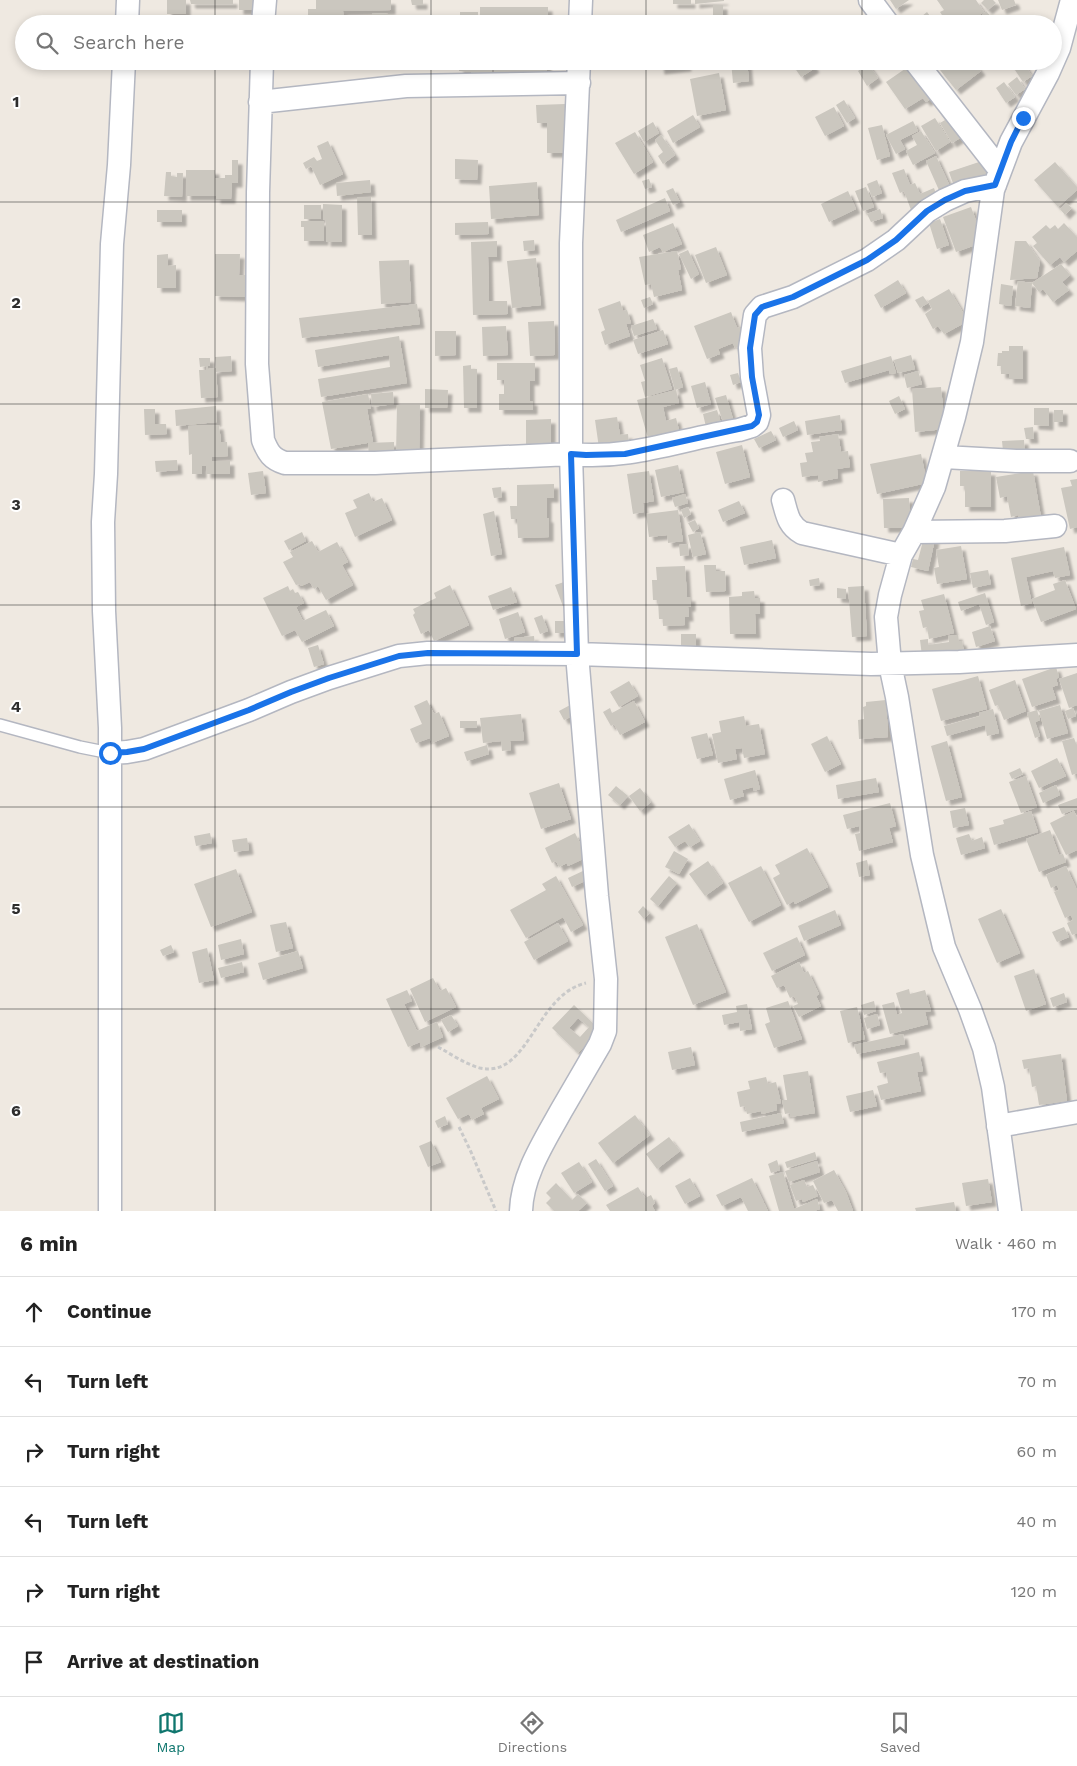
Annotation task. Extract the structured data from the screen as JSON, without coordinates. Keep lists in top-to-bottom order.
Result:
{
  "page": {
    "search": "Search here",
    "heading": ["6 min", "Walk · 460 m"],
    "list": [
      ["Continue", "170 m"],
      ["Turn left", "70 m"],
      ["Turn right", "60 m"],
      ["Turn left", "40 m"],
      ["Turn right", "120 m"],
      "Arrive at destination"
    ],
    "nav": ["Map", "Directions", "Saved"]
  },
  "grid": {
    "rows": [
      "1",
      "2",
      "3",
      "4",
      "5",
      "6"
    ]
  }
}
